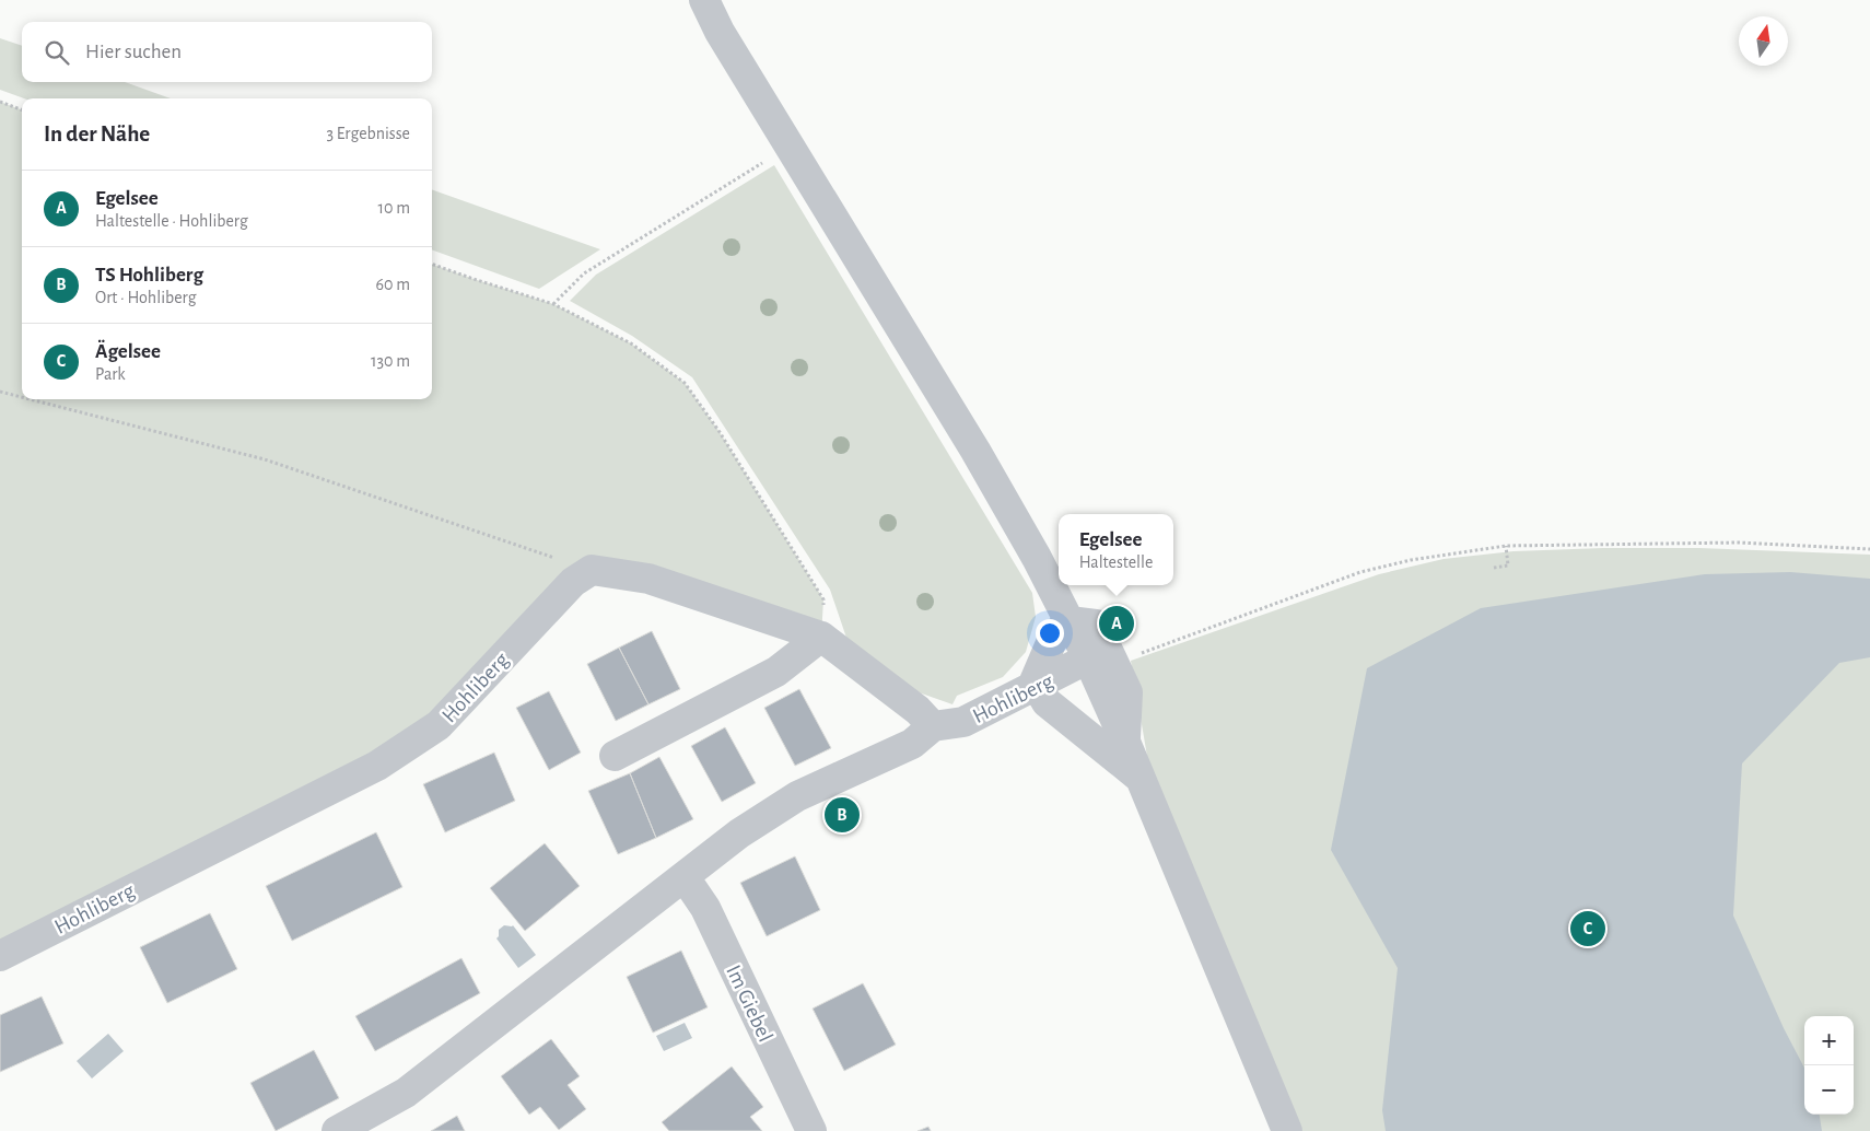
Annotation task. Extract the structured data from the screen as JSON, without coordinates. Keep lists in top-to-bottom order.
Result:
{
  "streets": {
    "street": ["Hohliberg", "Im Giebel"]
  },
  "north": "top",
  "page": {
    "search": "Hier suchen",
    "heading": ["In der Nähe", "3 Ergebnisse"],
    "list": [
      {
        "mark": "A",
        "name": "Egelsee",
        "note": "Haltestelle · Hohliberg",
        "value": "10 m"
      },
      {
        "mark": "B",
        "name": "TS Hohliberg",
        "note": "Ort · Hohliberg",
        "value": "60 m"
      },
      {
        "mark": "C",
        "name": "Ägelsee",
        "note": "Park",
        "value": "130 m"
      }
    ],
    "popup": ["Egelsee", "Haltestelle"],
    "pins": ["A", "B", "C"],
    "map_buttons": ["+", "−"]
  }
}
